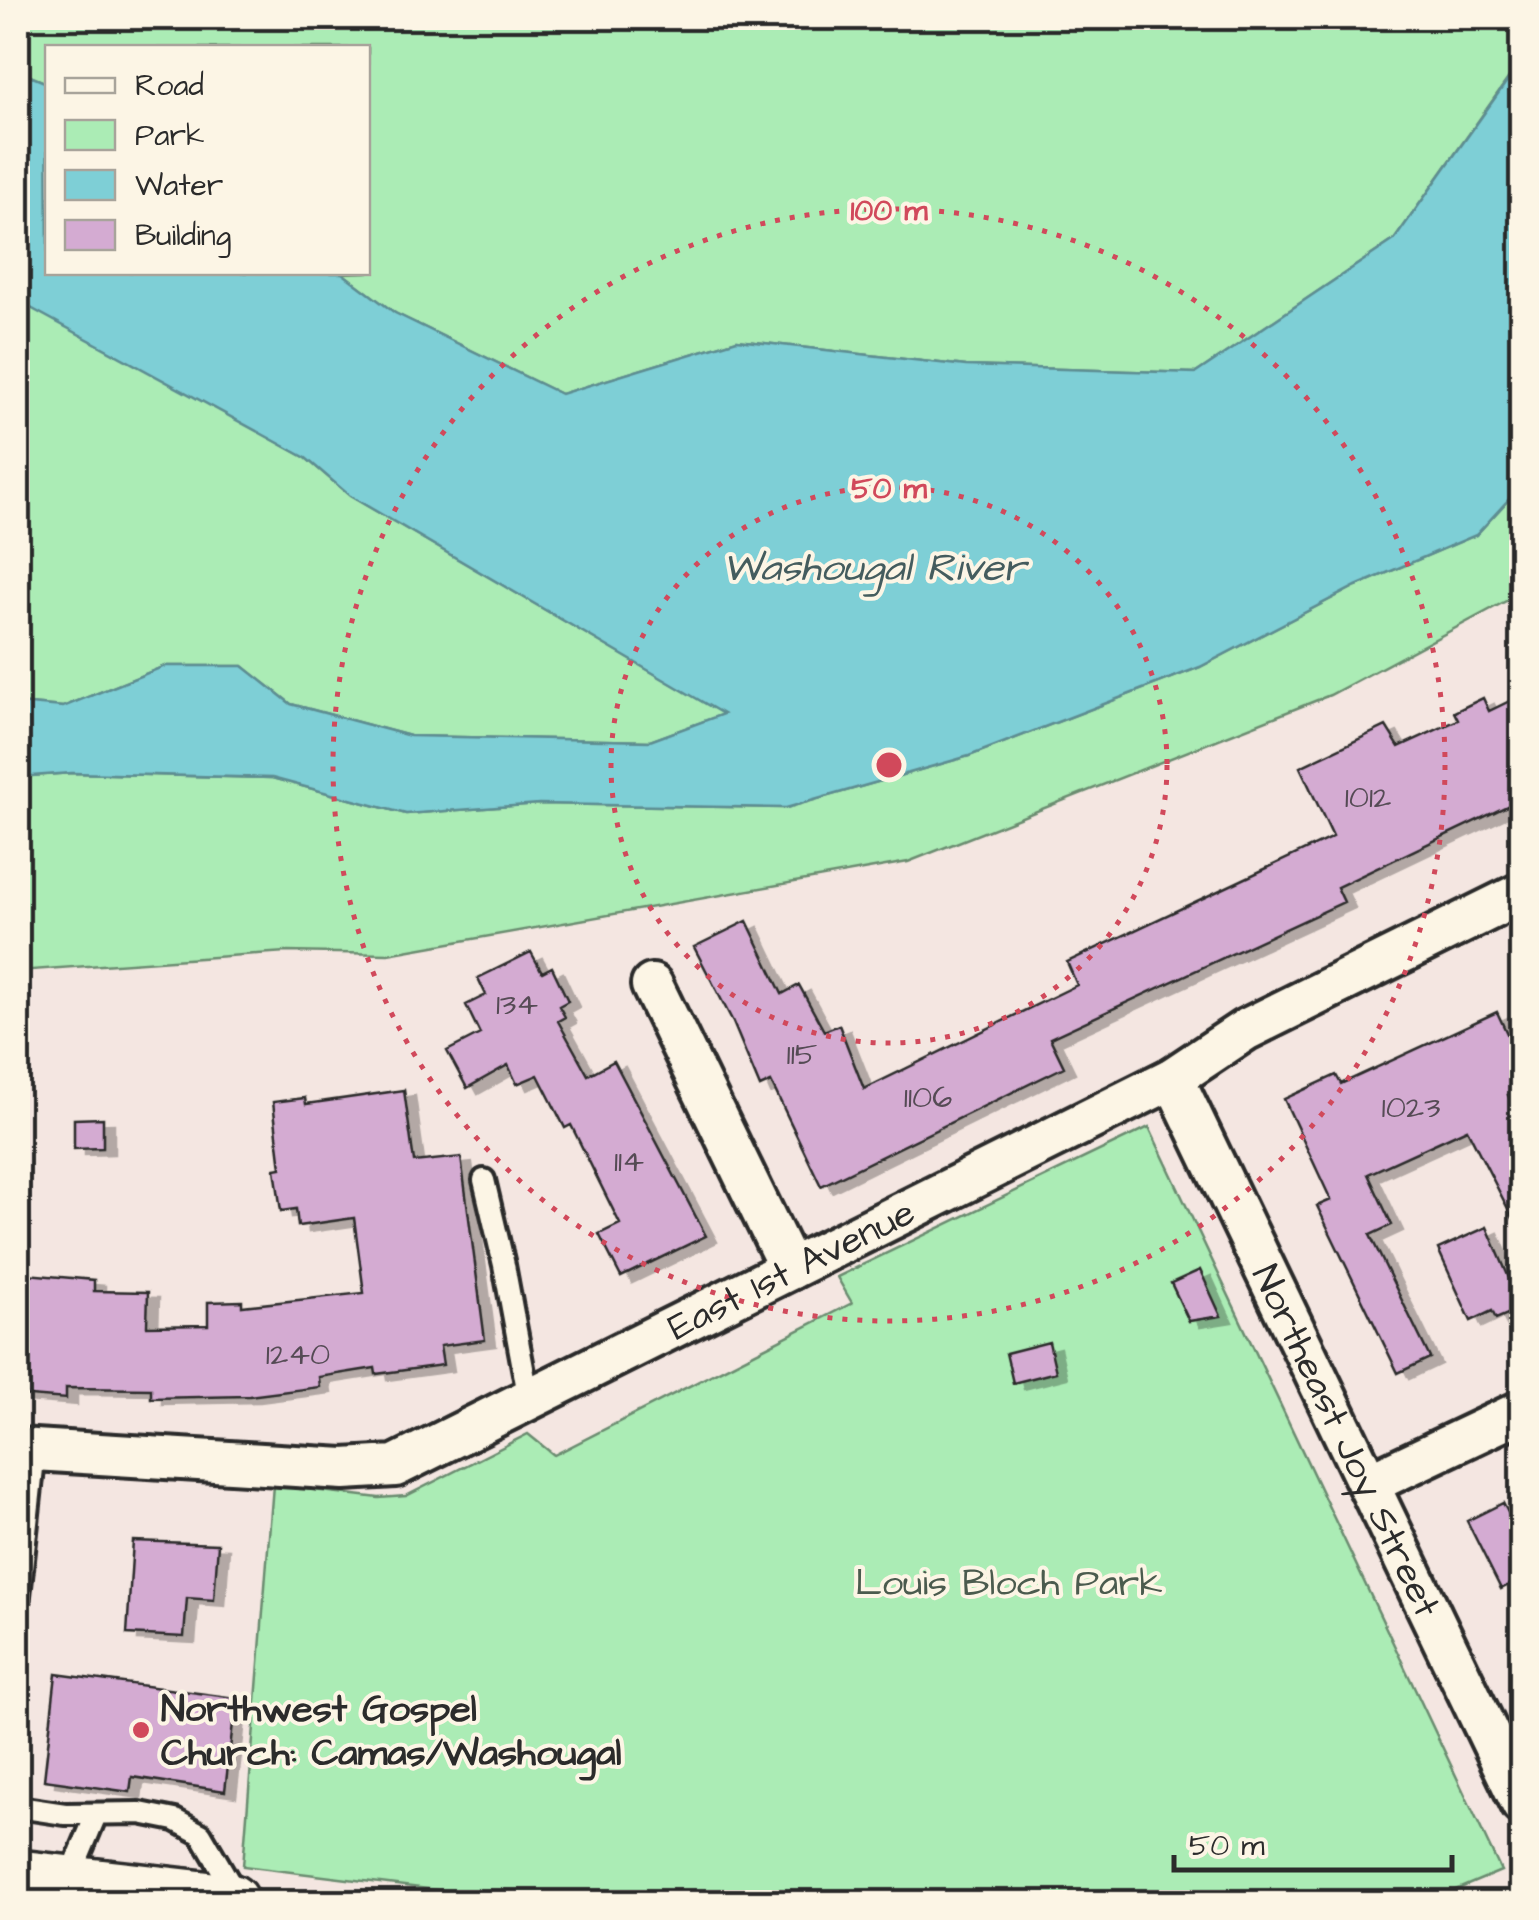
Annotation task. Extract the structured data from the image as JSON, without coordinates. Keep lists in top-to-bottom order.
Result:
{
  "streets": {
    "street": ["East 1st Avenue", "Northeast Joy Street"]
  },
  "crossings": [
    ["East 1st Avenue", "Northeast Joy Street"]
  ],
  "water": ["Washougal River"],
  "parks": ["Louis Bloch Park"],
  "places": ["Northwest Gospel Church: Camas/Washougal"],
  "house_numbers": [
    "1012",
    "134",
    "115",
    "1106",
    "1023",
    "114",
    "1240"
  ],
  "legend": [
    "Road",
    "Park",
    "Water",
    "Building"
  ],
  "scale_bar": "50 m",
  "rings": ["100 m", "50 m"]
}
